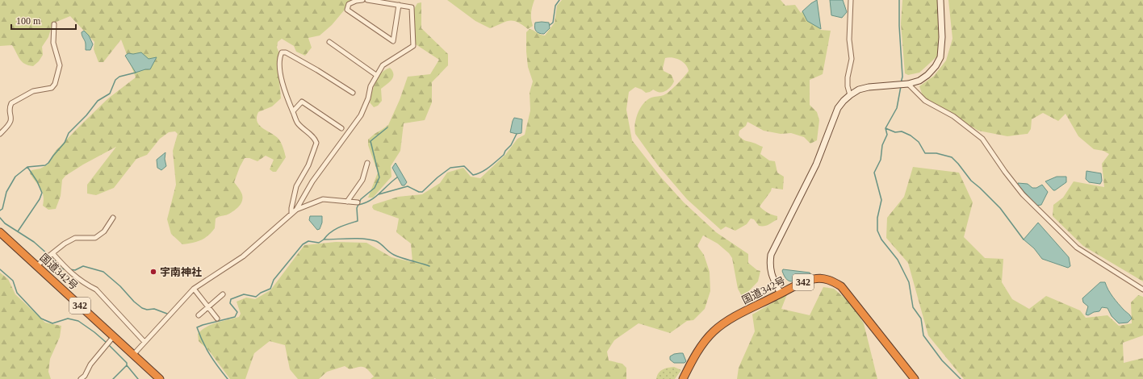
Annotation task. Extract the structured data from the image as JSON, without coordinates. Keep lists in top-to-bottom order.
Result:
{
  "streets": {
    "highway": ["国道342号", "342"]
  },
  "places": ["宇南神社"],
  "scale_bar": "100 m"
}
